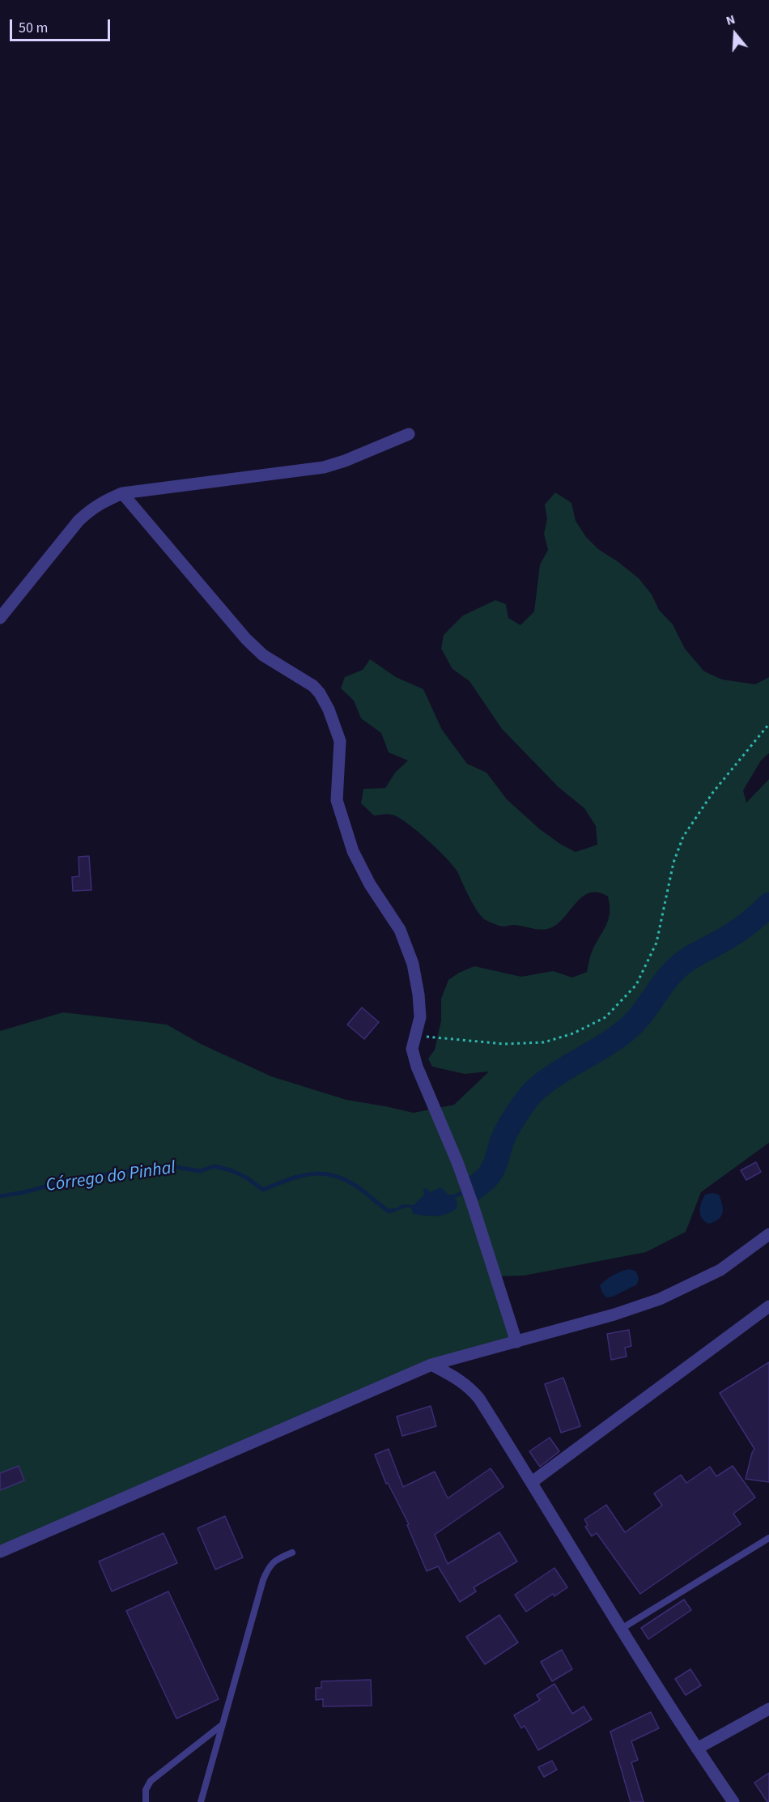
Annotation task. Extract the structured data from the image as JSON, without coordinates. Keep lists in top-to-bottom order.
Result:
{
  "water": ["Córrego do Pinhal"],
  "scale_bar": "50 m",
  "north": "top"
}
